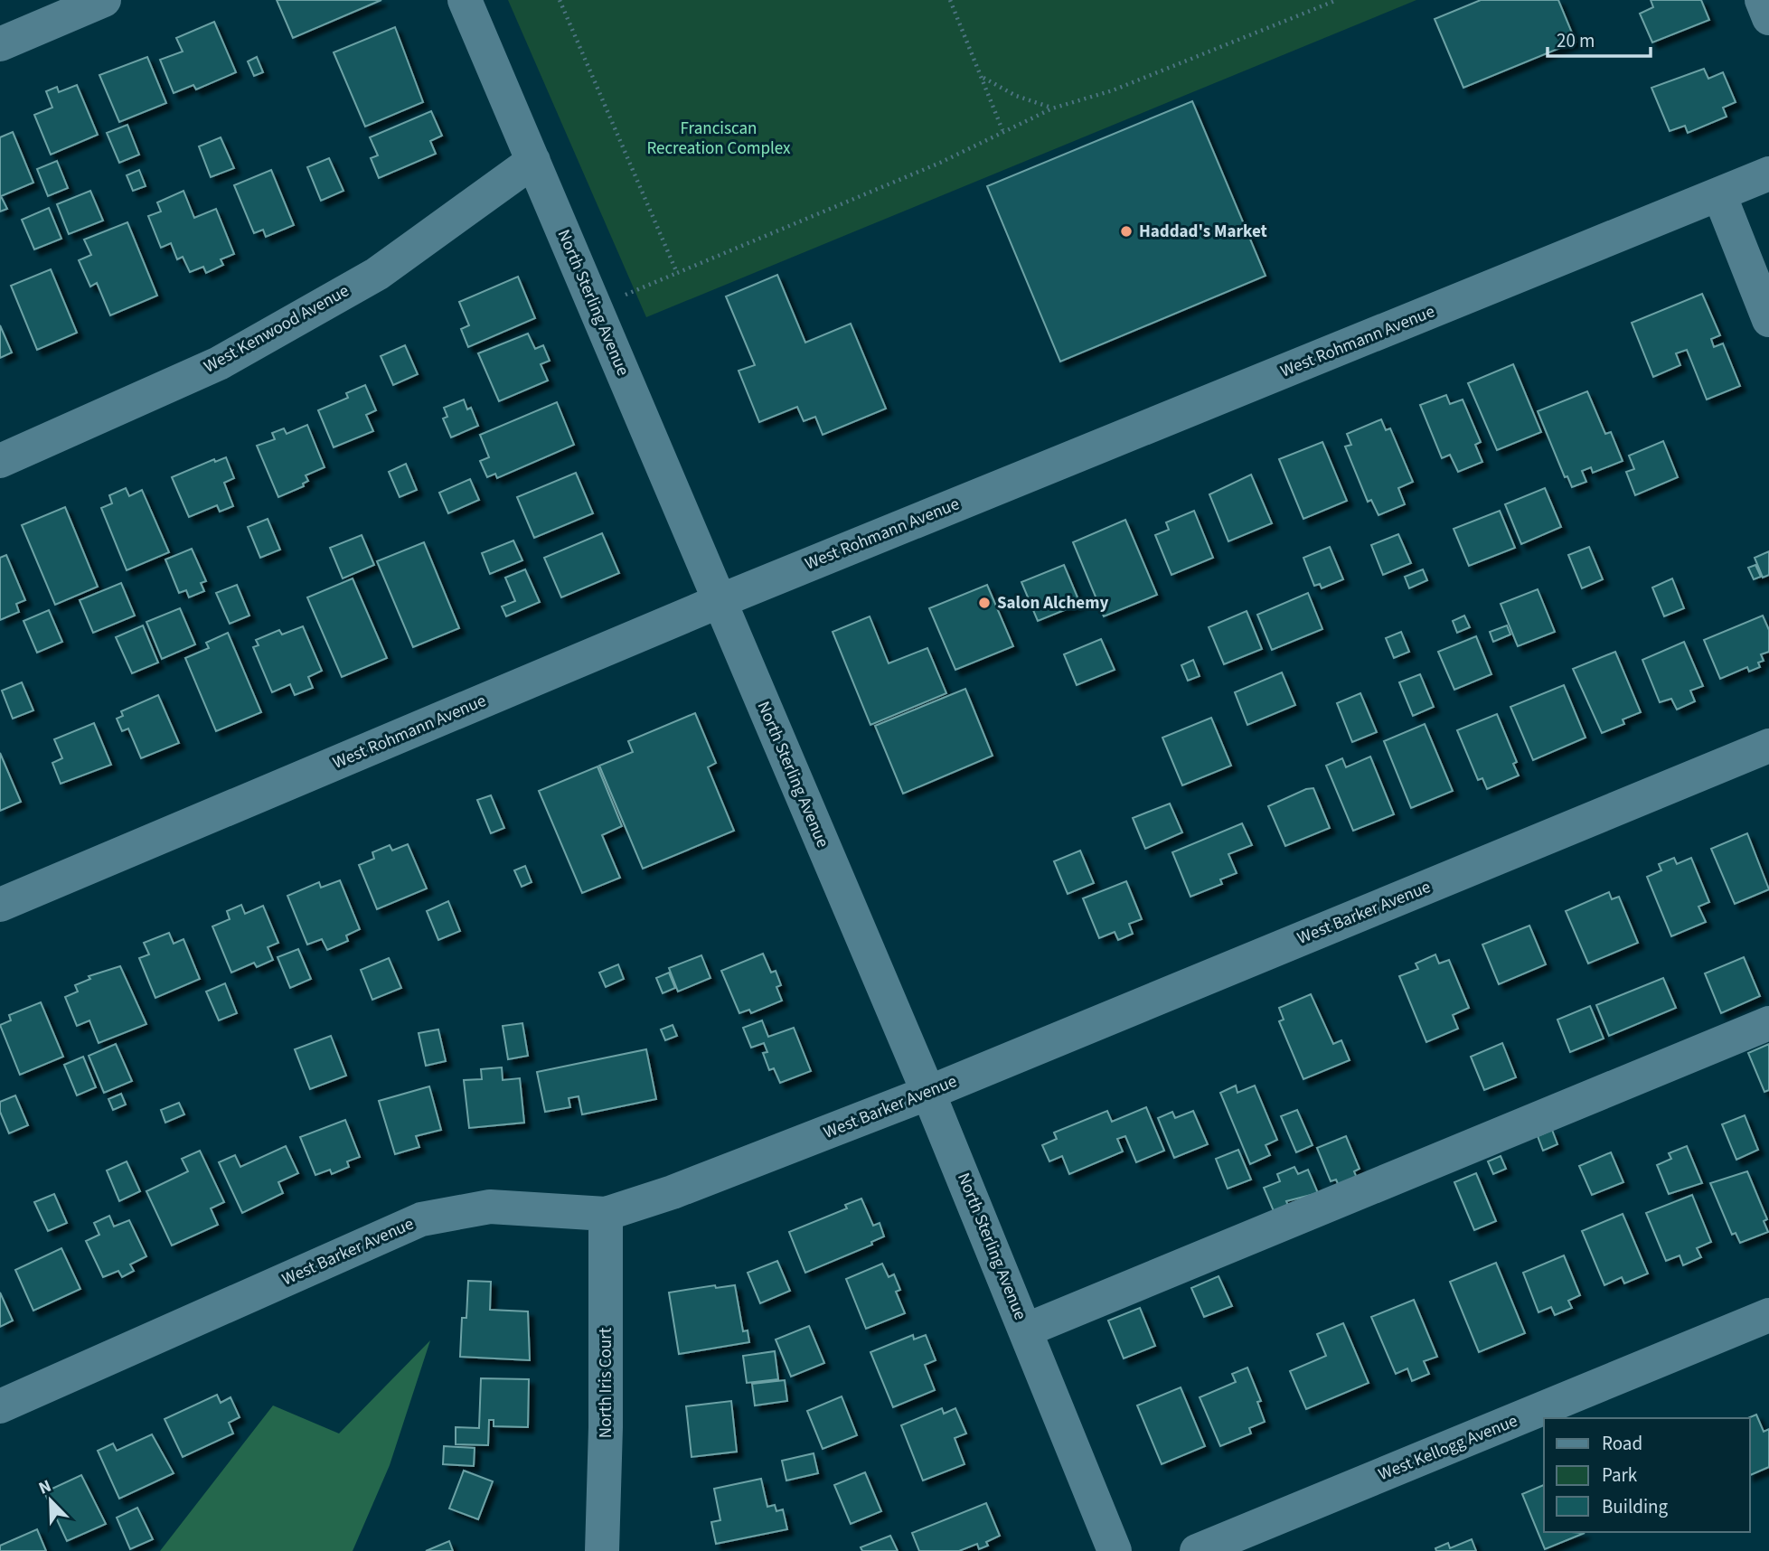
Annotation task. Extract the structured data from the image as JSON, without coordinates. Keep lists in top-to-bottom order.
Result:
{
  "streets": {
    "street": [
      "North Sterling Avenue",
      "West Kenwood Avenue",
      "West Rohmann Avenue",
      "West Barker Avenue",
      "North Iris Court",
      "West Kellogg Avenue"
    ]
  },
  "crossings": [
    ["North Sterling Avenue", "West Kenwood Avenue"],
    ["North Sterling Avenue", "West Rohmann Avenue"],
    ["North Sterling Avenue", "West Barker Avenue"],
    ["West Barker Avenue", "North Iris Court"]
  ],
  "parks": ["Franciscan Recreation Complex"],
  "places": ["Haddad's Market", "Salon Alchemy"],
  "legend": ["Road", "Park", "Building"],
  "scale_bar": "20 m",
  "north": "top left"
}
